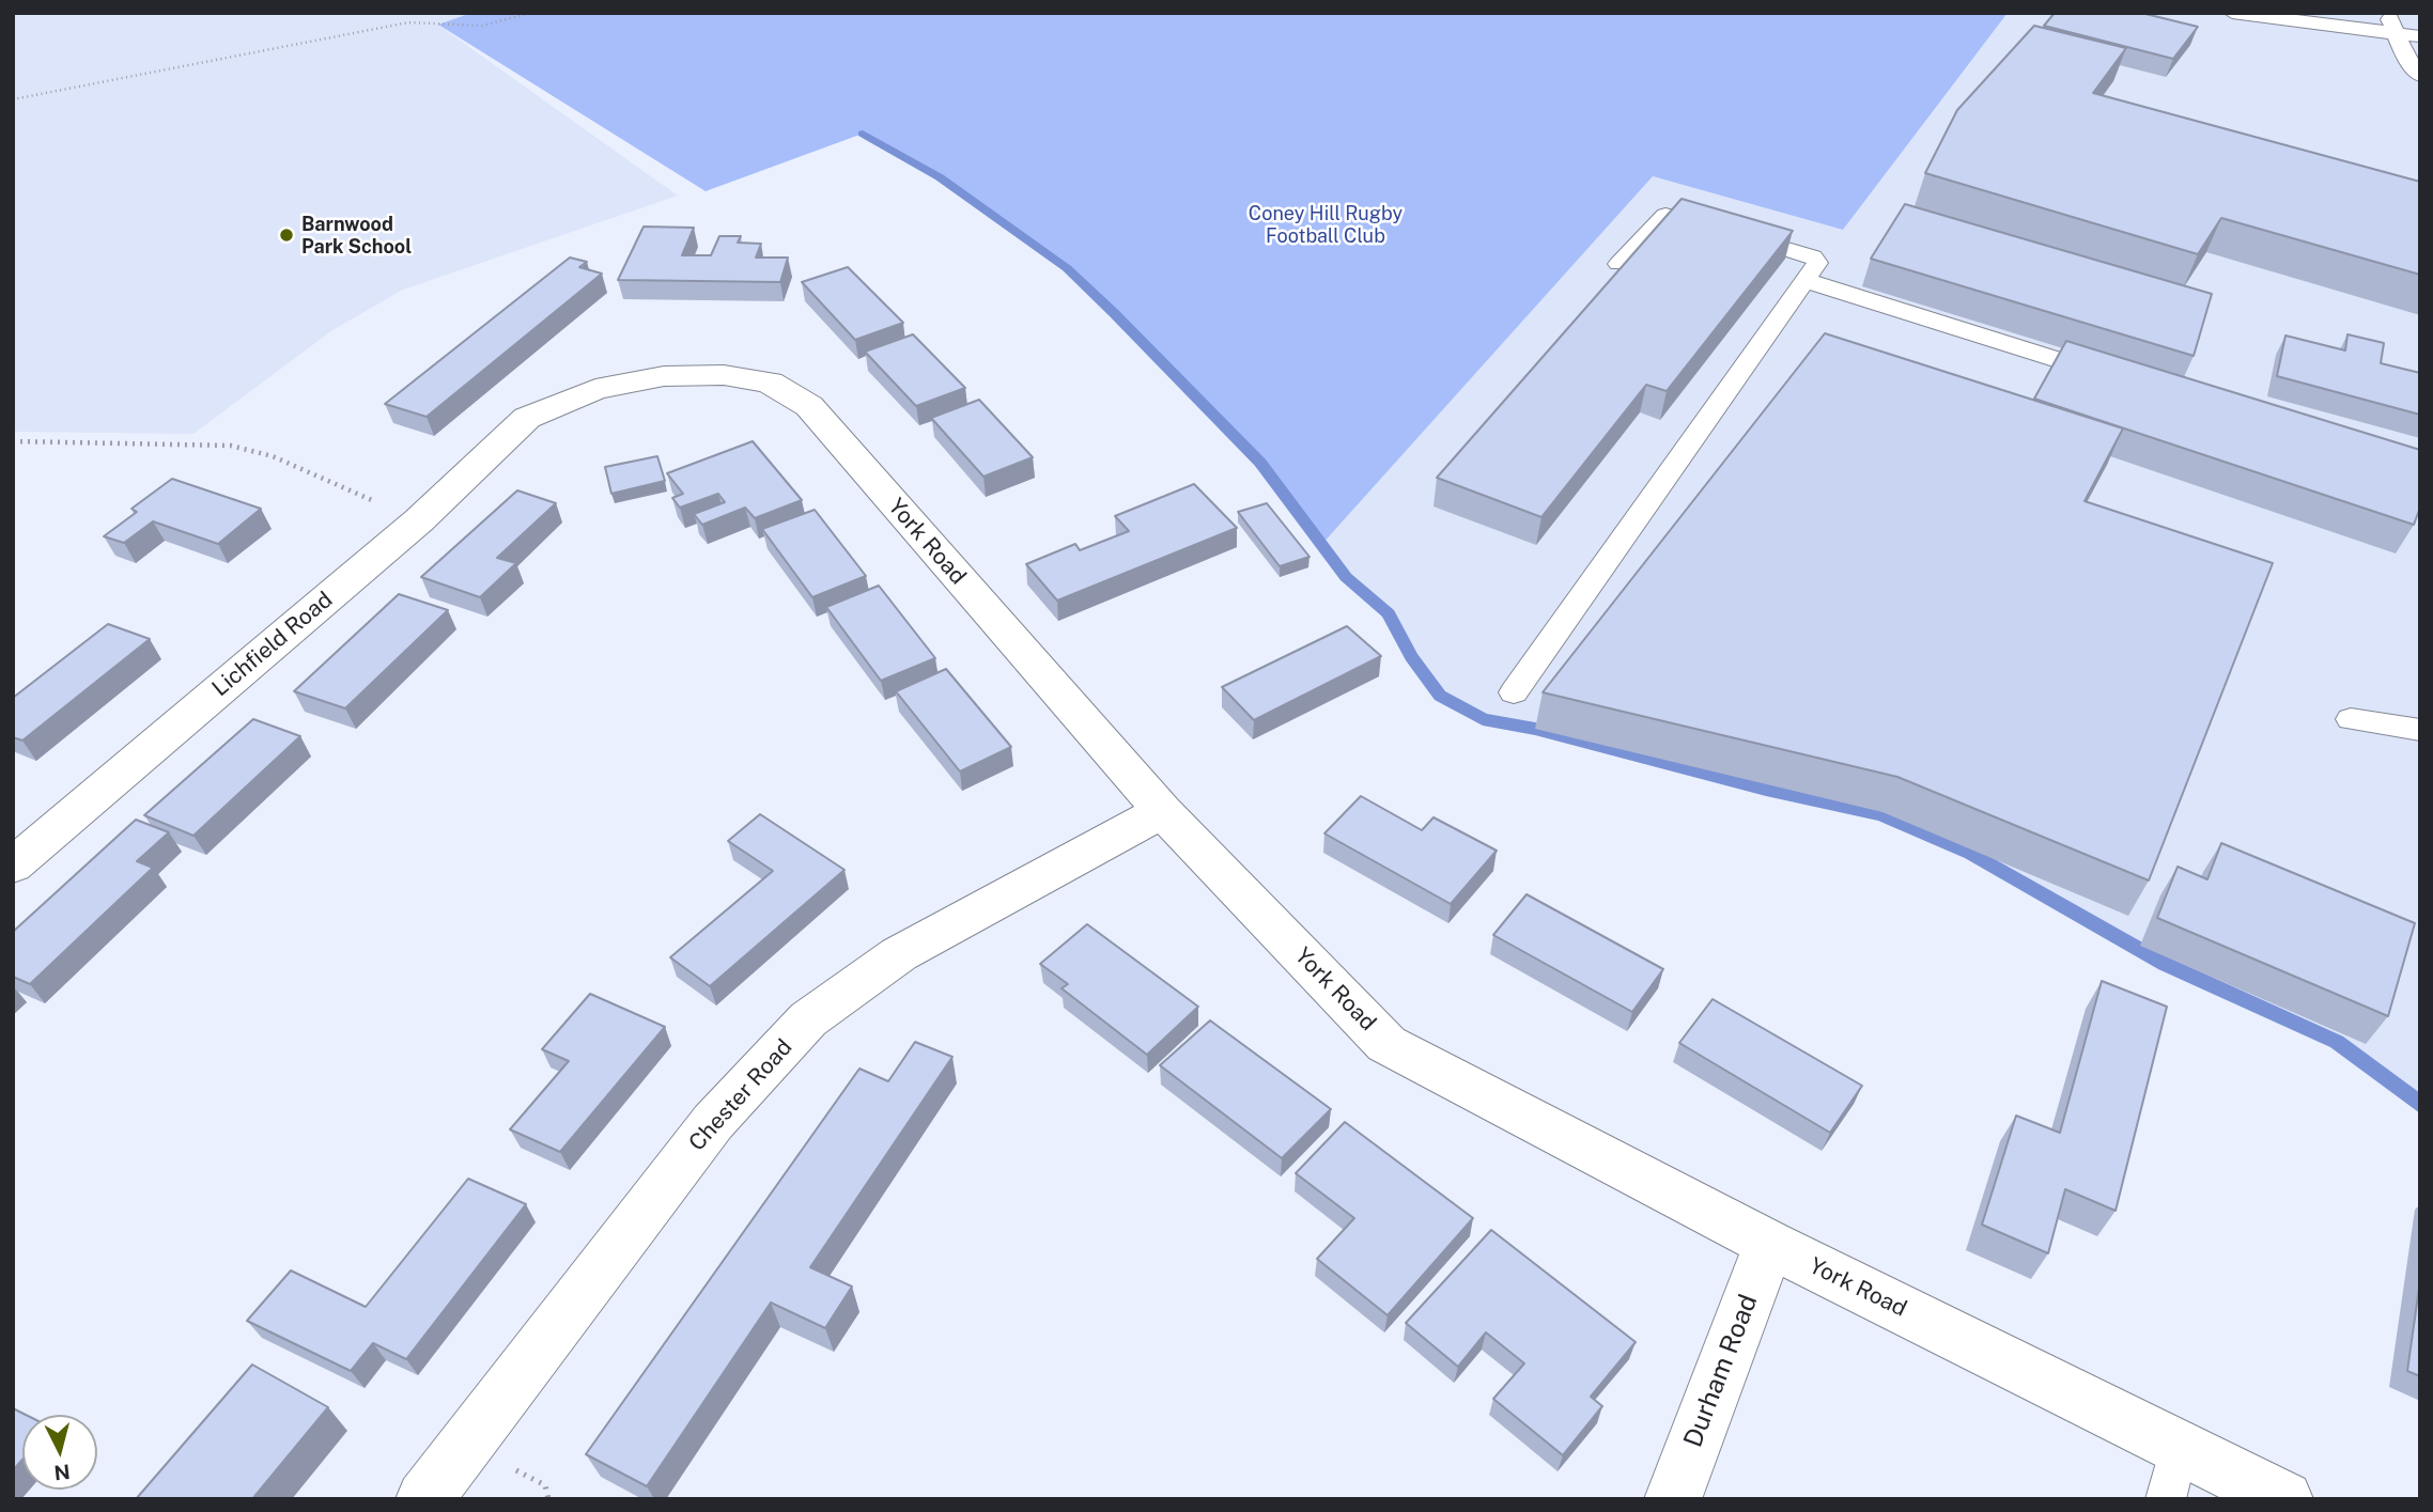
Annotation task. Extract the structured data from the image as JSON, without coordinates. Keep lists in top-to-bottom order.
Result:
{
  "streets": {
    "street": [
      "York Road",
      "Lichfield Road",
      "Chester Road",
      "Durham Road"
    ]
  },
  "crossings": [
    ["York Road", "Lichfield Road"],
    ["York Road", "Chester Road"],
    ["York Road", "Durham Road"]
  ],
  "parks": ["Coney Hill Rugby Football Club"],
  "places": ["Barnwood Park School"],
  "north": "bottom"
}
